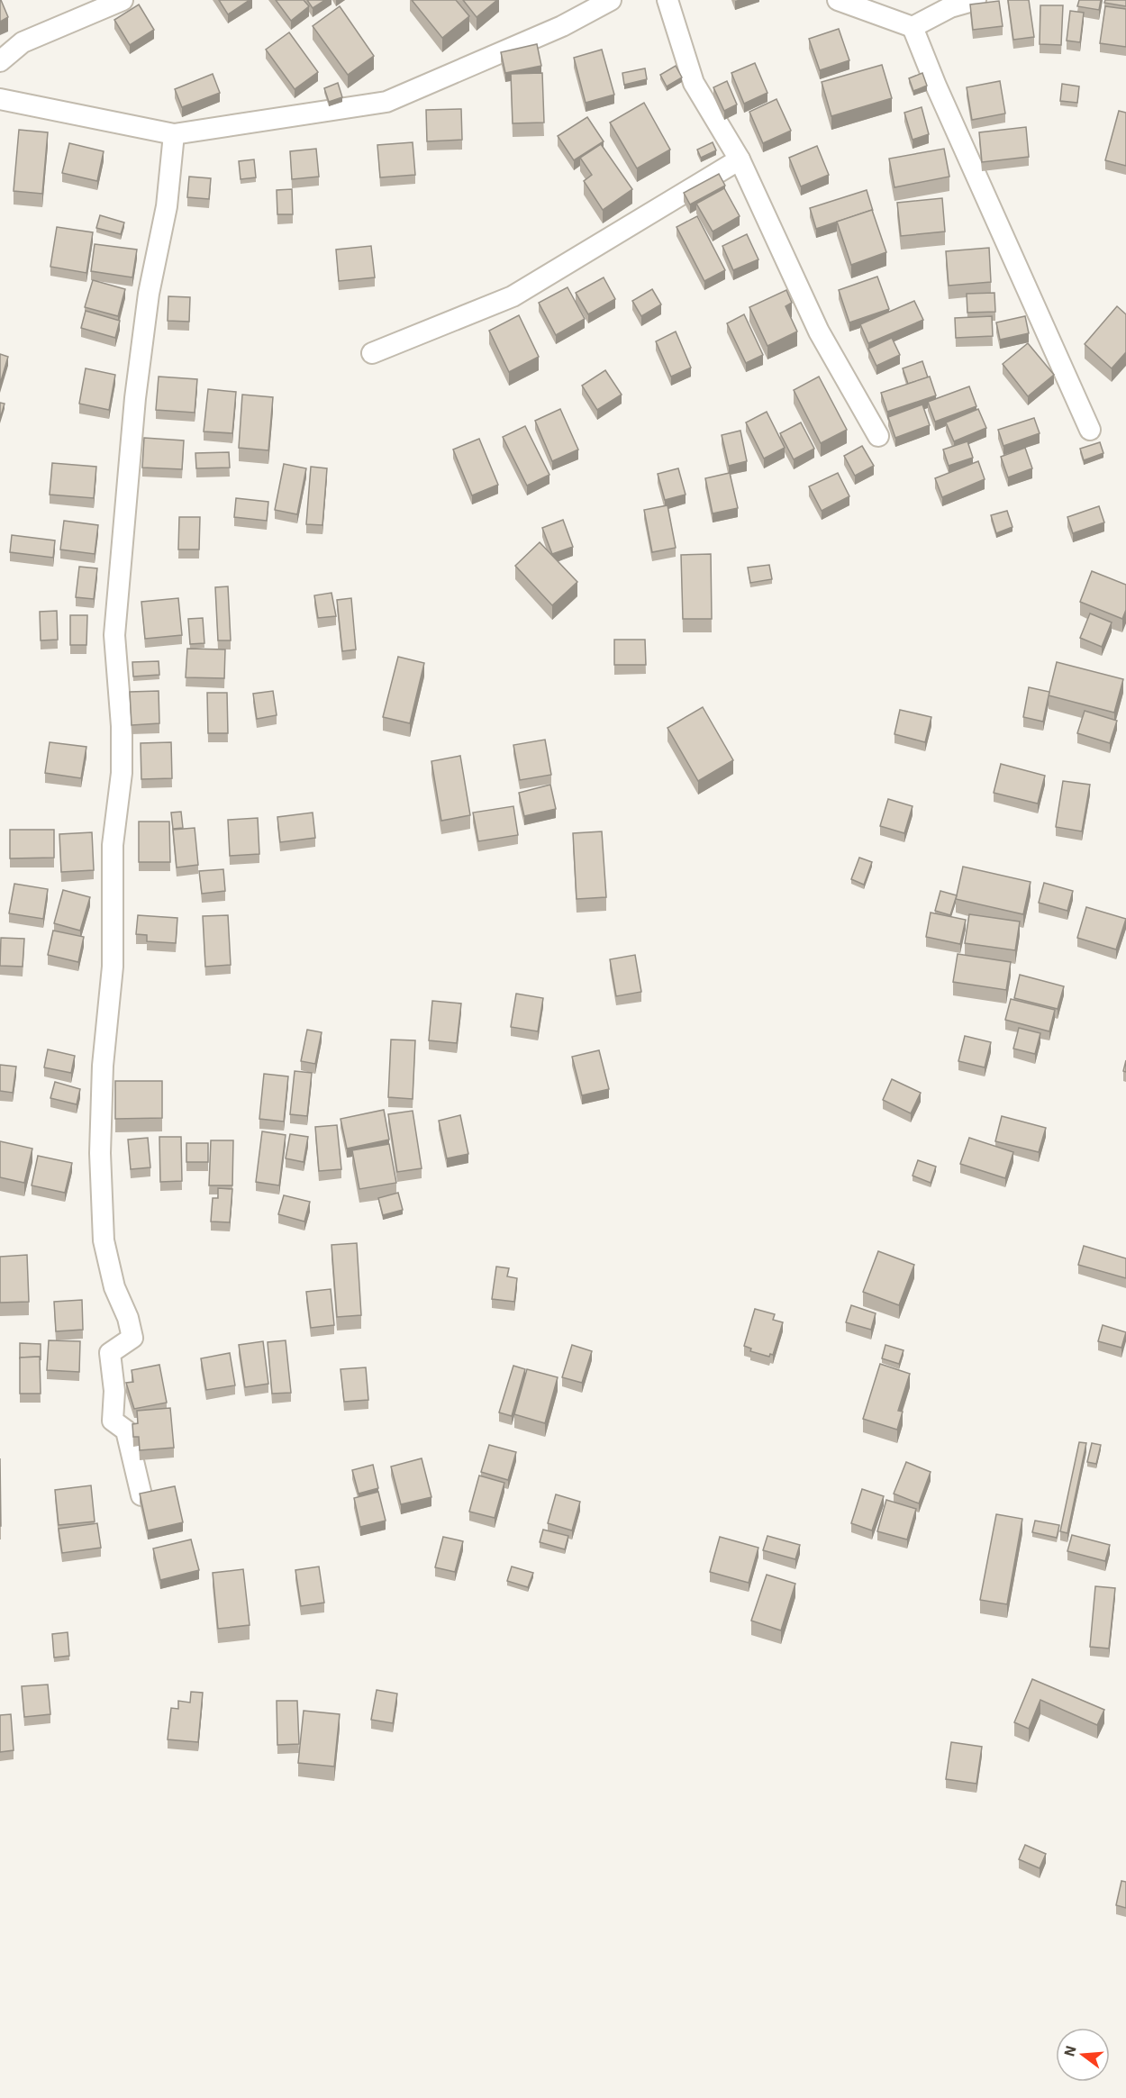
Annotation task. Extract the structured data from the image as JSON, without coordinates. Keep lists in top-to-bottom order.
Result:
{
  "north": "left"
}
